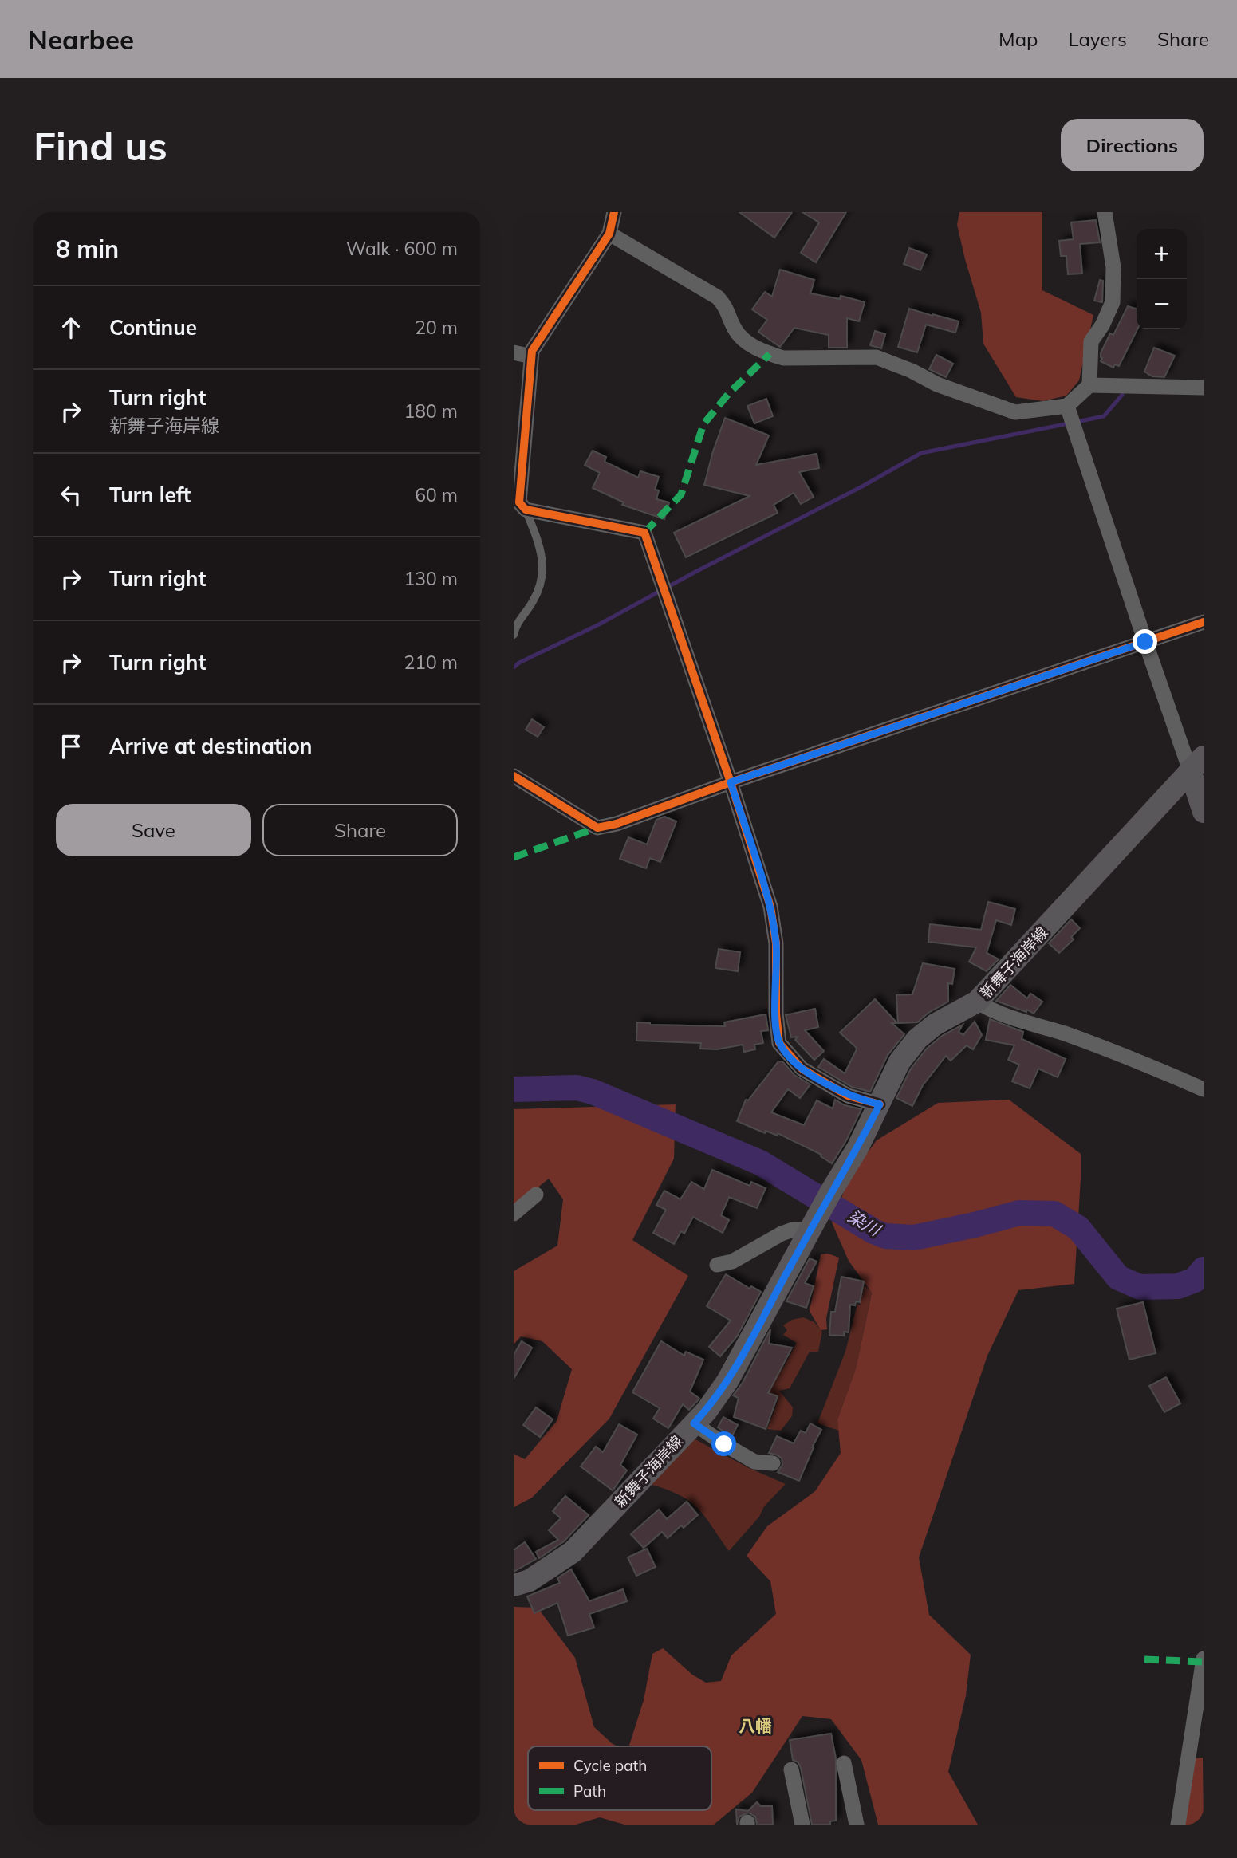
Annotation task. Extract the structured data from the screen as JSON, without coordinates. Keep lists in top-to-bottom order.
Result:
{
  "streets": {
    "main road": ["新舞子海岸線"]
  },
  "districts": ["八幡"],
  "water": ["染川"],
  "legend": ["Cycle path", "Path"],
  "page": {
    "header": "Nearbee",
    "nav": ["Map", "Layers", "Share"],
    "buttons": [
      "Directions",
      ["Save", "Share"]
    ],
    "title": "Find us",
    "heading": ["8 min", "Walk · 600 m"],
    "map_buttons": ["+", "−"],
    "list": [
      ["Continue", "20 m"],
      ["Turn right", "新舞子海岸線", "180 m"],
      ["Turn left", "60 m"],
      ["Turn right", "130 m"],
      ["Turn right", "210 m"],
      "Arrive at destination"
    ]
  }
}
